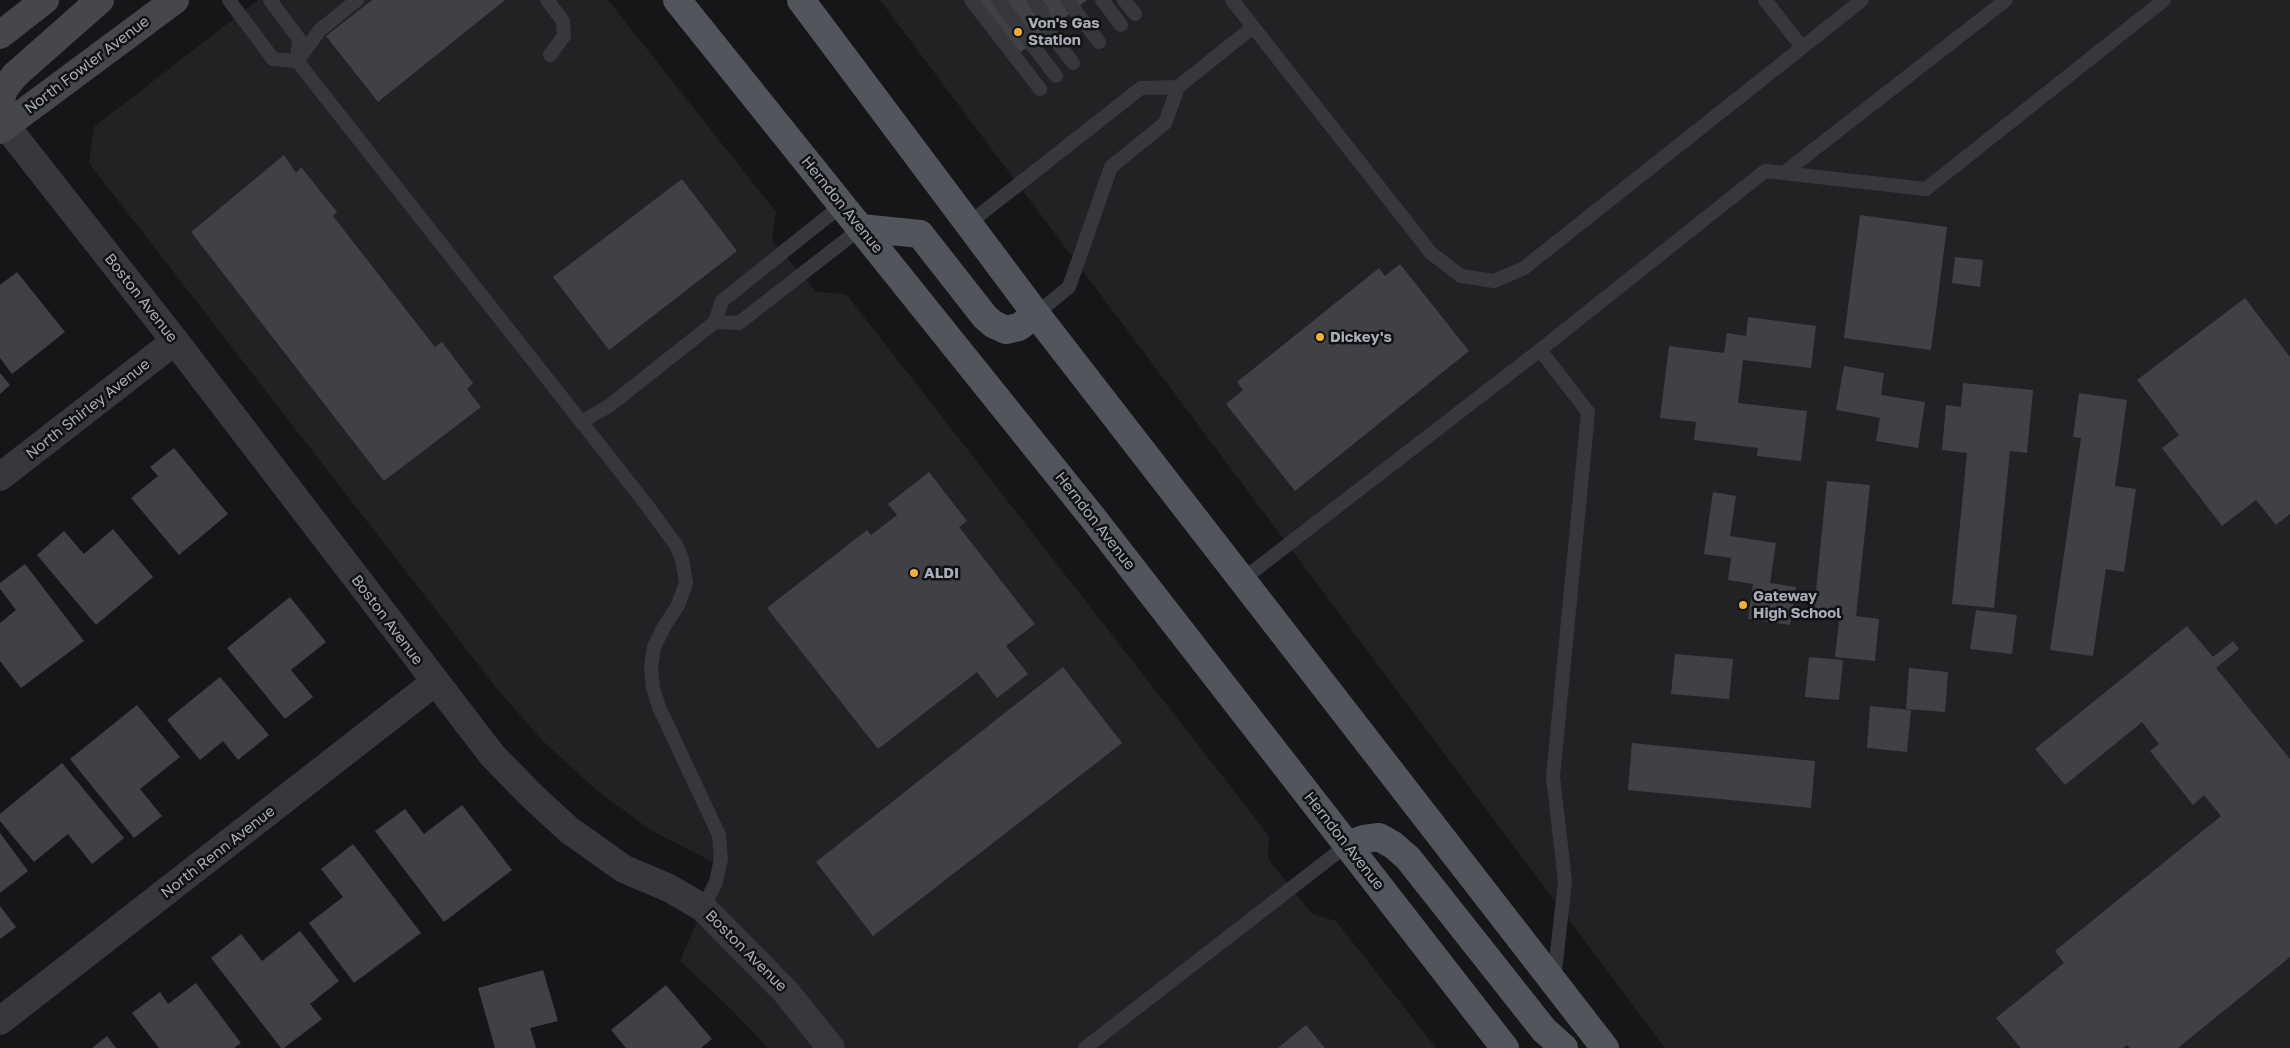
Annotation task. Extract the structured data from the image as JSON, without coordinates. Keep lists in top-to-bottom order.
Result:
{
  "streets": {
    "main road": ["North Fowler Avenue", "Herndon Avenue"],
    "street": ["Boston Avenue", "North Shirley Avenue", "North Renn Avenue"]
  },
  "crossings": [
    ["North Fowler Avenue", "Boston Avenue"],
    ["Boston Avenue", "North Shirley Avenue"],
    ["Boston Avenue", "North Renn Avenue"]
  ],
  "places": [
    "Von's Gas Station",
    "Dickey's",
    "ALDI",
    "Gateway High School"
  ]
}
